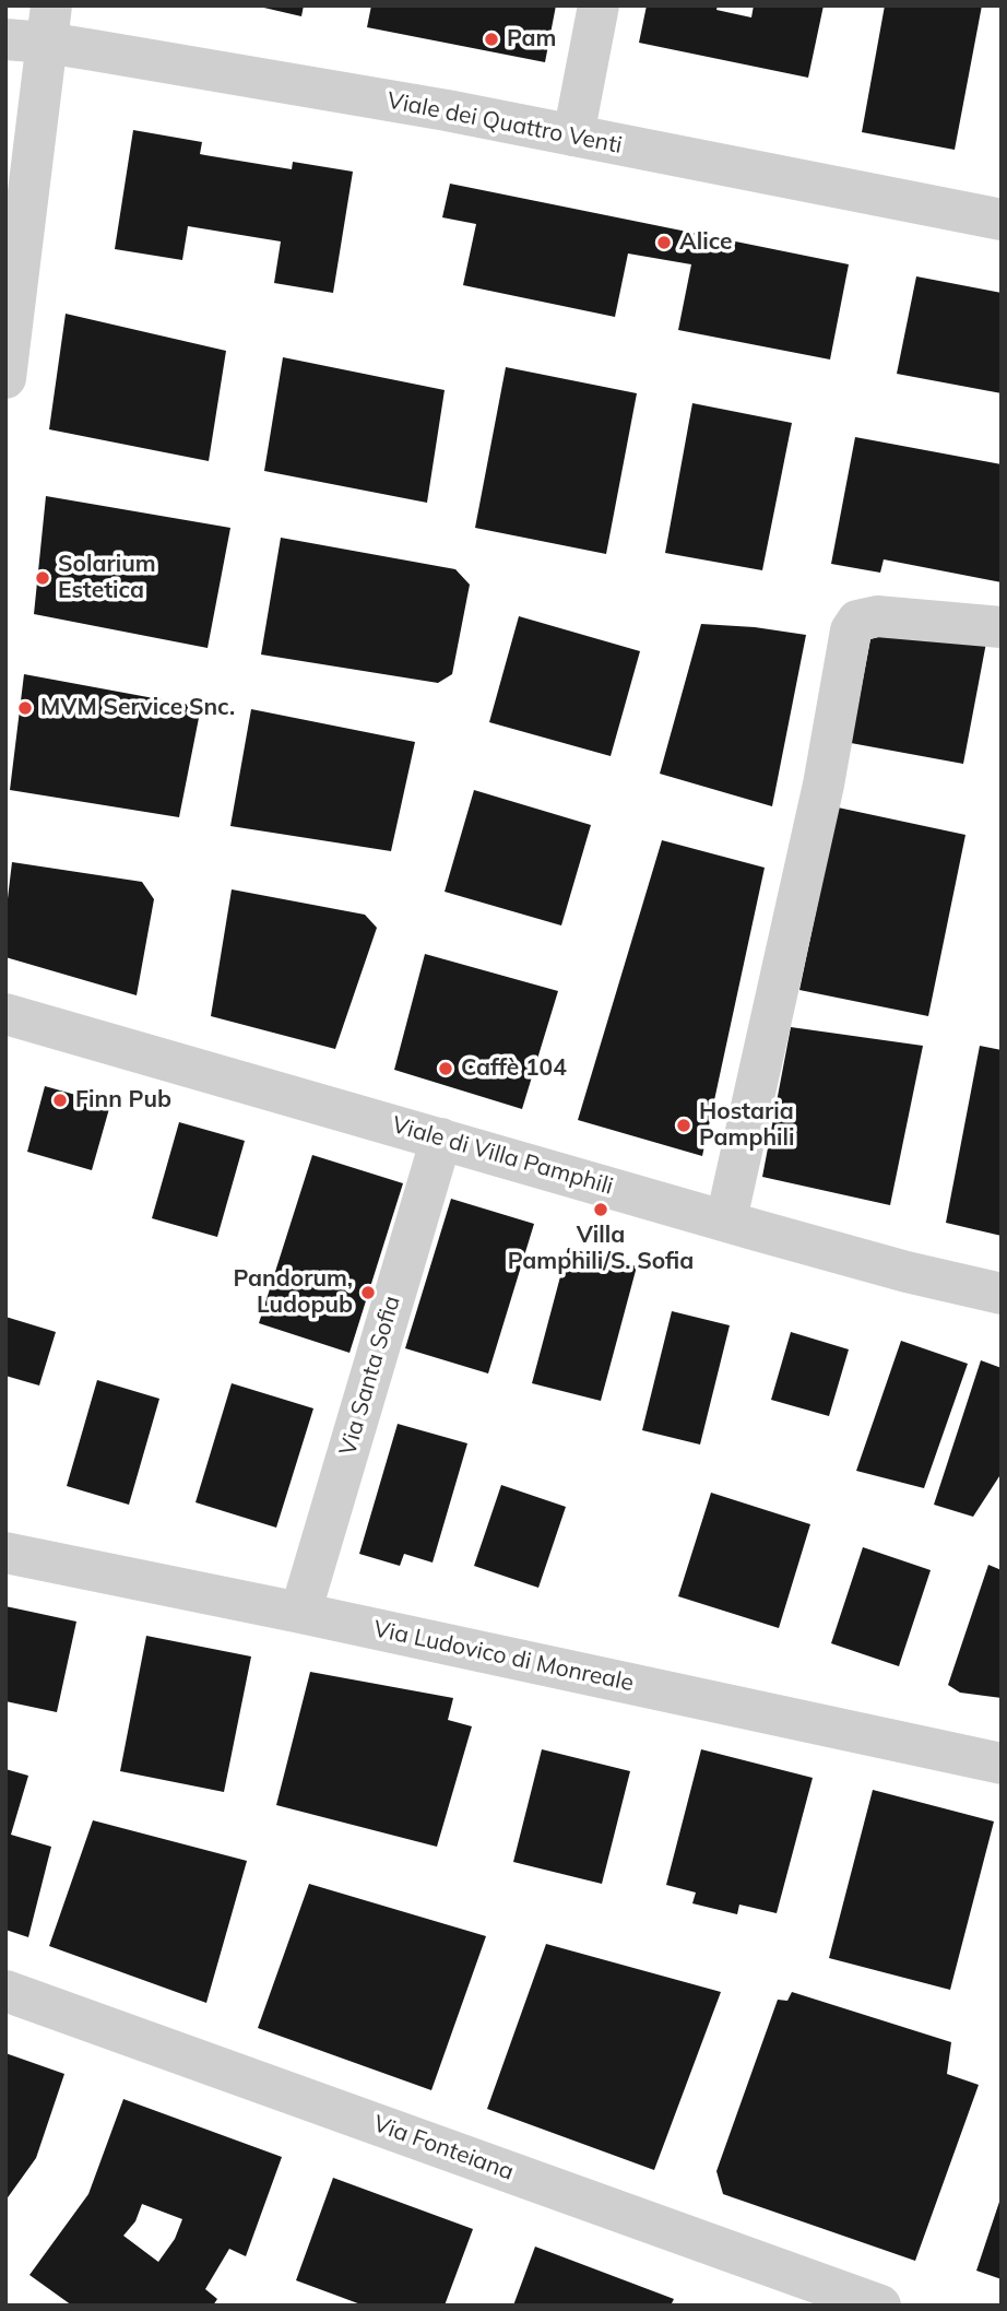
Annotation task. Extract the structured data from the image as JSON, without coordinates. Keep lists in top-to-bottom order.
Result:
{
  "streets": {
    "street": [
      "Viale dei Quattro Venti",
      "Viale di Villa Pamphili",
      "Via Santa Sofia",
      "Via Ludovico di Monreale",
      "Via Fonteiana"
    ]
  },
  "crossings": [
    ["Viale di Villa Pamphili", "Via Santa Sofia"],
    ["Via Santa Sofia", "Via Ludovico di Monreale"]
  ],
  "places": [
    "Pam",
    "Alice",
    "Solarium Estetica",
    "MVM Service Snc.",
    "Caffè 104",
    "Finn Pub",
    "Hostaria Pamphili",
    "Villa Pamphili/S. Sofia",
    "Pandorum, Ludopub"
  ]
}
